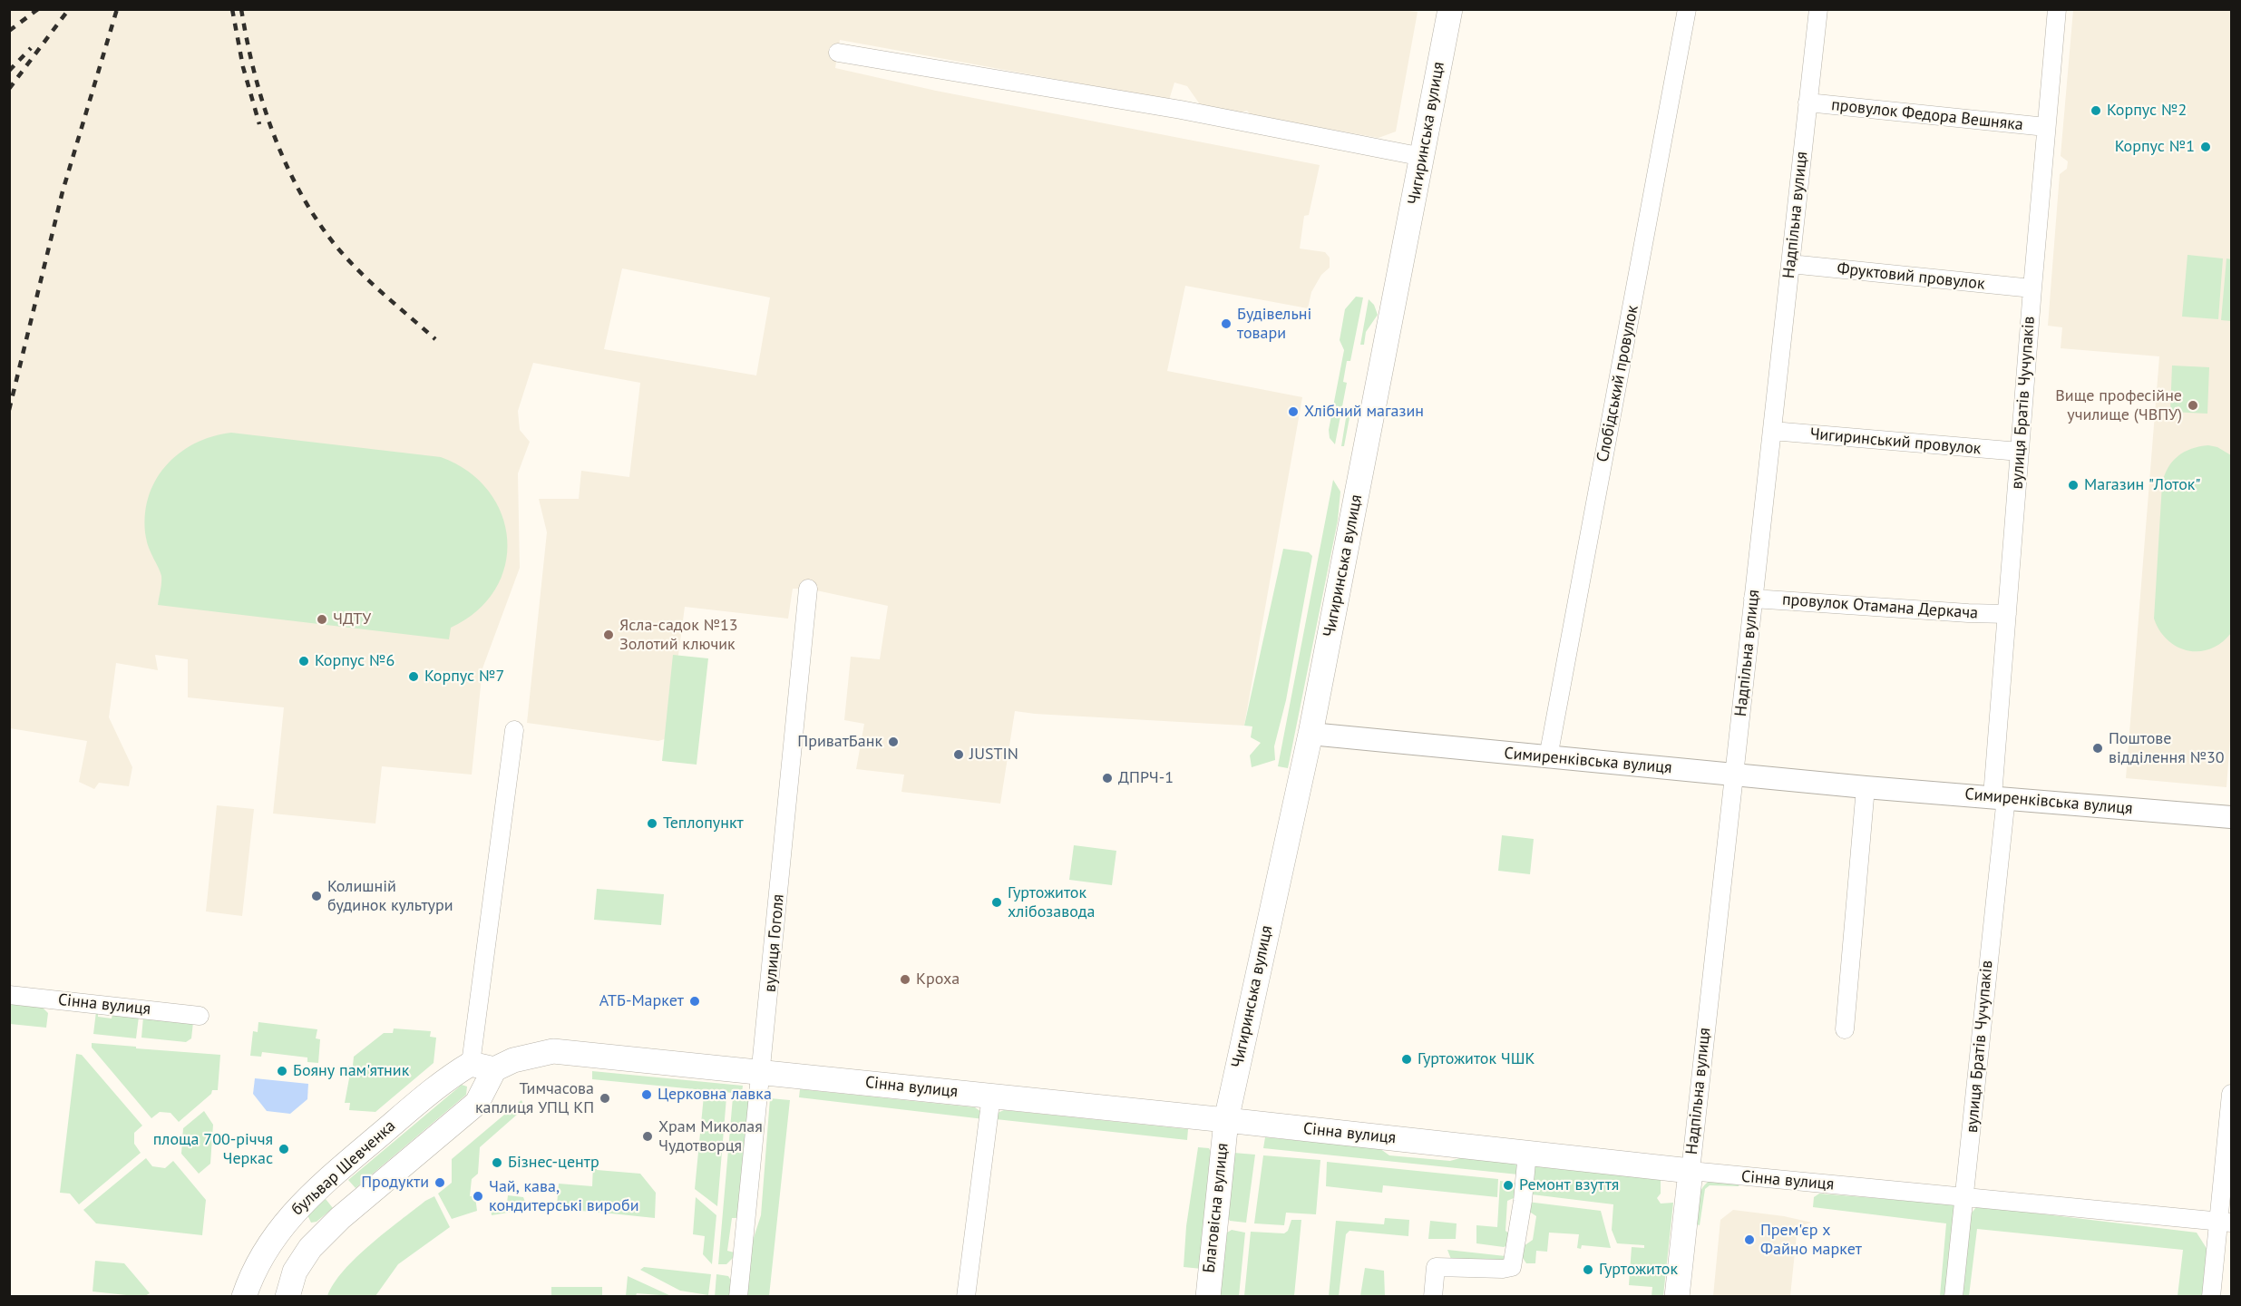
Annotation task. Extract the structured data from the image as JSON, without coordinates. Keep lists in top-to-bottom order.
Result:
{
  "streets": {
    "main road": [
      "Чигиринська вулиця",
      "Надпільна вулиця",
      "Сінна вулиця",
      "бульвар Шевченка",
      "Благовісна вулиця"
    ],
    "street": [
      "провулок Федора Вешняка",
      "Фруктовий провулок",
      "Слобідський провулок",
      "вулиця Братів Чучупаків",
      "Чигиринський провулок",
      "провулок Отамана Деркача",
      "Симиренківська вулиця",
      "вулиця Гоголя"
    ]
  },
  "crossings": [
    ["провулок Федора Вешняка", "Надпільна вулиця"],
    ["провулок Федора Вешняка", "вулиця Братів Чучупаків"],
    ["Чигиринська вулиця", "Симиренківська вулиця"],
    ["Чигиринська вулиця", "Сінна вулиця"],
    ["Чигиринська вулиця", "Благовісна вулиця"],
    ["Надпільна вулиця", "Фруктовий провулок"],
    ["Надпільна вулиця", "Чигиринський провулок"],
    ["Надпільна вулиця", "провулок Отамана Деркача"],
    ["Надпільна вулиця", "Симиренківська вулиця"],
    ["Надпільна вулиця", "Сінна вулиця"],
    ["Фруктовий провулок", "вулиця Братів Чучупаків"],
    ["Слобідський провулок", "Симиренківська вулиця"],
    ["вулиця Братів Чучупаків", "Чигиринський провулок"],
    ["вулиця Братів Чучупаків", "провулок Отамана Деркача"],
    ["вулиця Братів Чучупаків", "Симиренківська вулиця"],
    ["вулиця Братів Чучупаків", "Сінна вулиця"],
    ["вулиця Гоголя", "Сінна вулиця"],
    ["Сінна вулиця", "Благовісна вулиця"]
  ],
  "places": [
    "Корпус №2",
    "Корпус №1",
    "Будівельні товари",
    "Вище професійне училище (ЧВПУ)",
    "Хлібний магазин",
    "Магазин \"Лоток\"",
    "ЧДТУ",
    "Ясла-садок №13 Золотий ключик",
    "Корпус №6",
    "Корпус №7",
    "ПриватБанк",
    "Поштове відділення №30",
    "JUSTIN",
    "ДПРЧ-1",
    "Теплопункт",
    "Колишній будинок культури",
    "Гуртожиток хлібозавода",
    "Кроха",
    "АТБ-Маркет",
    "Гуртожиток ЧШК",
    "Бояну пам'ятник",
    "Церковна лавка",
    "Тимчасова каплиця УПЦ КП",
    "Храм Миколая Чудотворця",
    "площа 700-річчя Черкас",
    "Бізнес-центр",
    "Продукти",
    "Ремонт взуття",
    "Чай, кава, кондитерські вироби",
    "Прем'єр х Файно маркет",
    "Гуртожиток"
  ]
}
